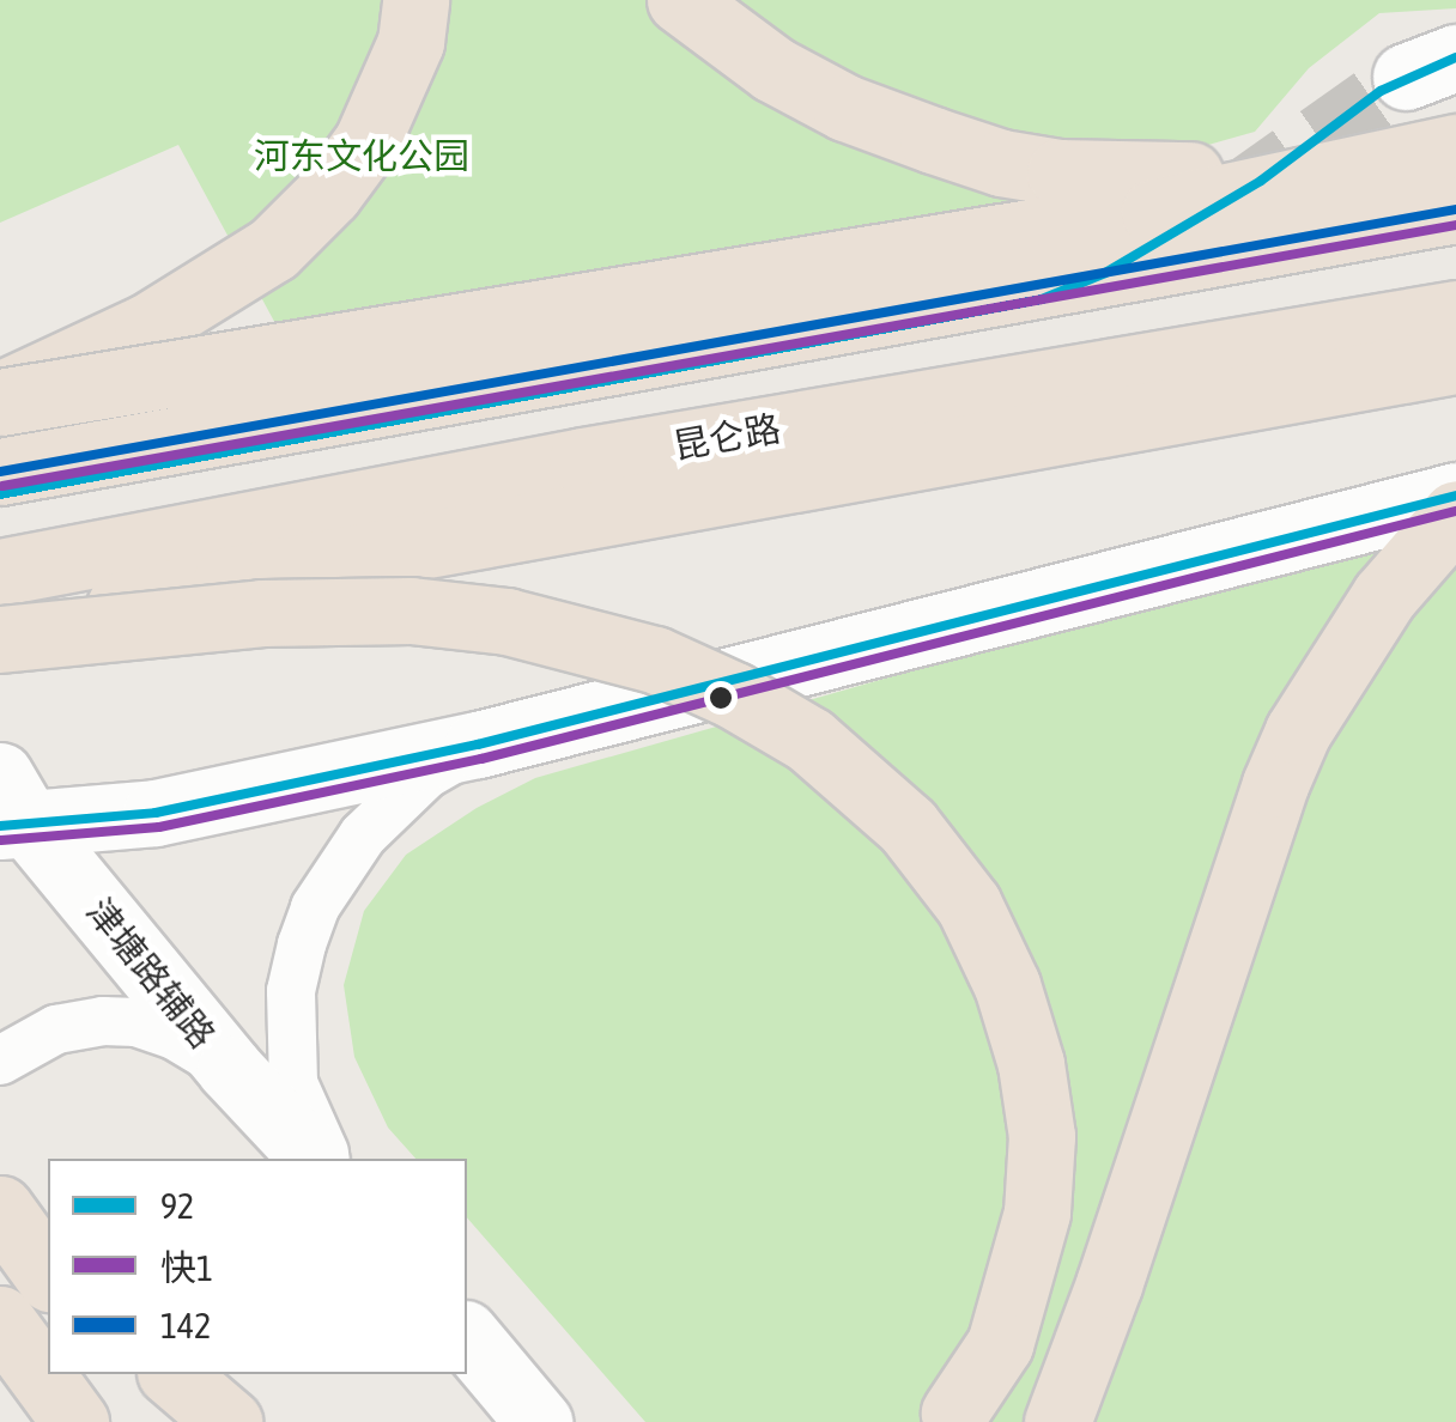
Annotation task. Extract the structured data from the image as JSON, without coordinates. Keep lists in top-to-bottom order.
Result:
{
  "streets": {
    "highway": ["昆仑路"],
    "main road": ["津塘路辅路"]
  },
  "parks": ["河东文化公园"],
  "lines": ["transit line 92", "transit line 142", "transit line 快1"],
  "legend": ["92", "快1", "142"]
}
